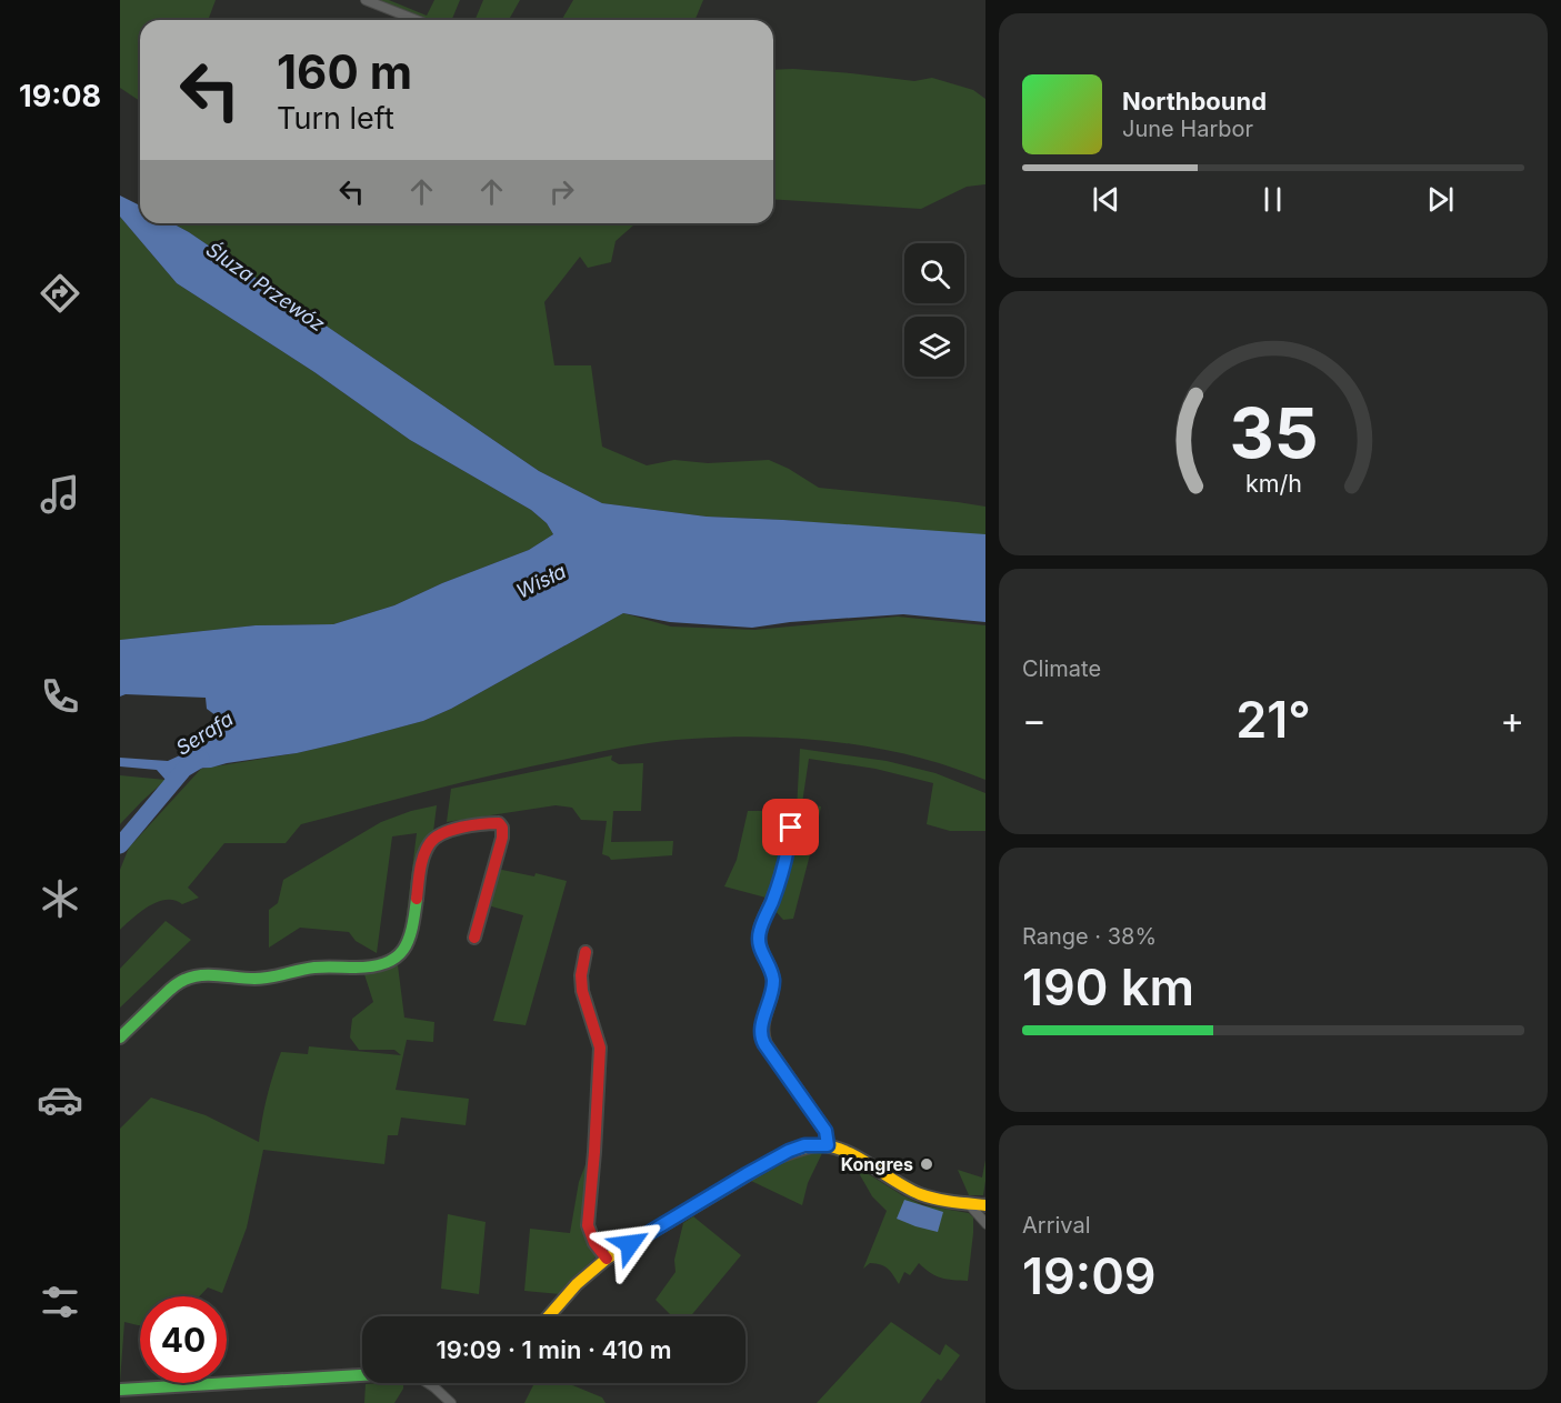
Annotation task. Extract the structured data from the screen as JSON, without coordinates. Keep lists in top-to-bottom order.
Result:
{
  "water": ["Śluza Przewóz", "Wisła", "Serafa"],
  "places": ["Kongres"],
  "page": {
    "tabs": "19:08",
    "turn": ["160 m", "Turn left"],
    "song": ["Northbound", "June Harbor"],
    "tile": [
      "Climate",
      ["Range · 38%", "190 km"],
      ["Arrival", "19:09"]
    ],
    "heat": ["−", "21°", "+"],
    "limit": "40",
    "trip": "19:09 · 1 min · 410 m",
    "gauge": ["35", "km/h"]
  }
}
